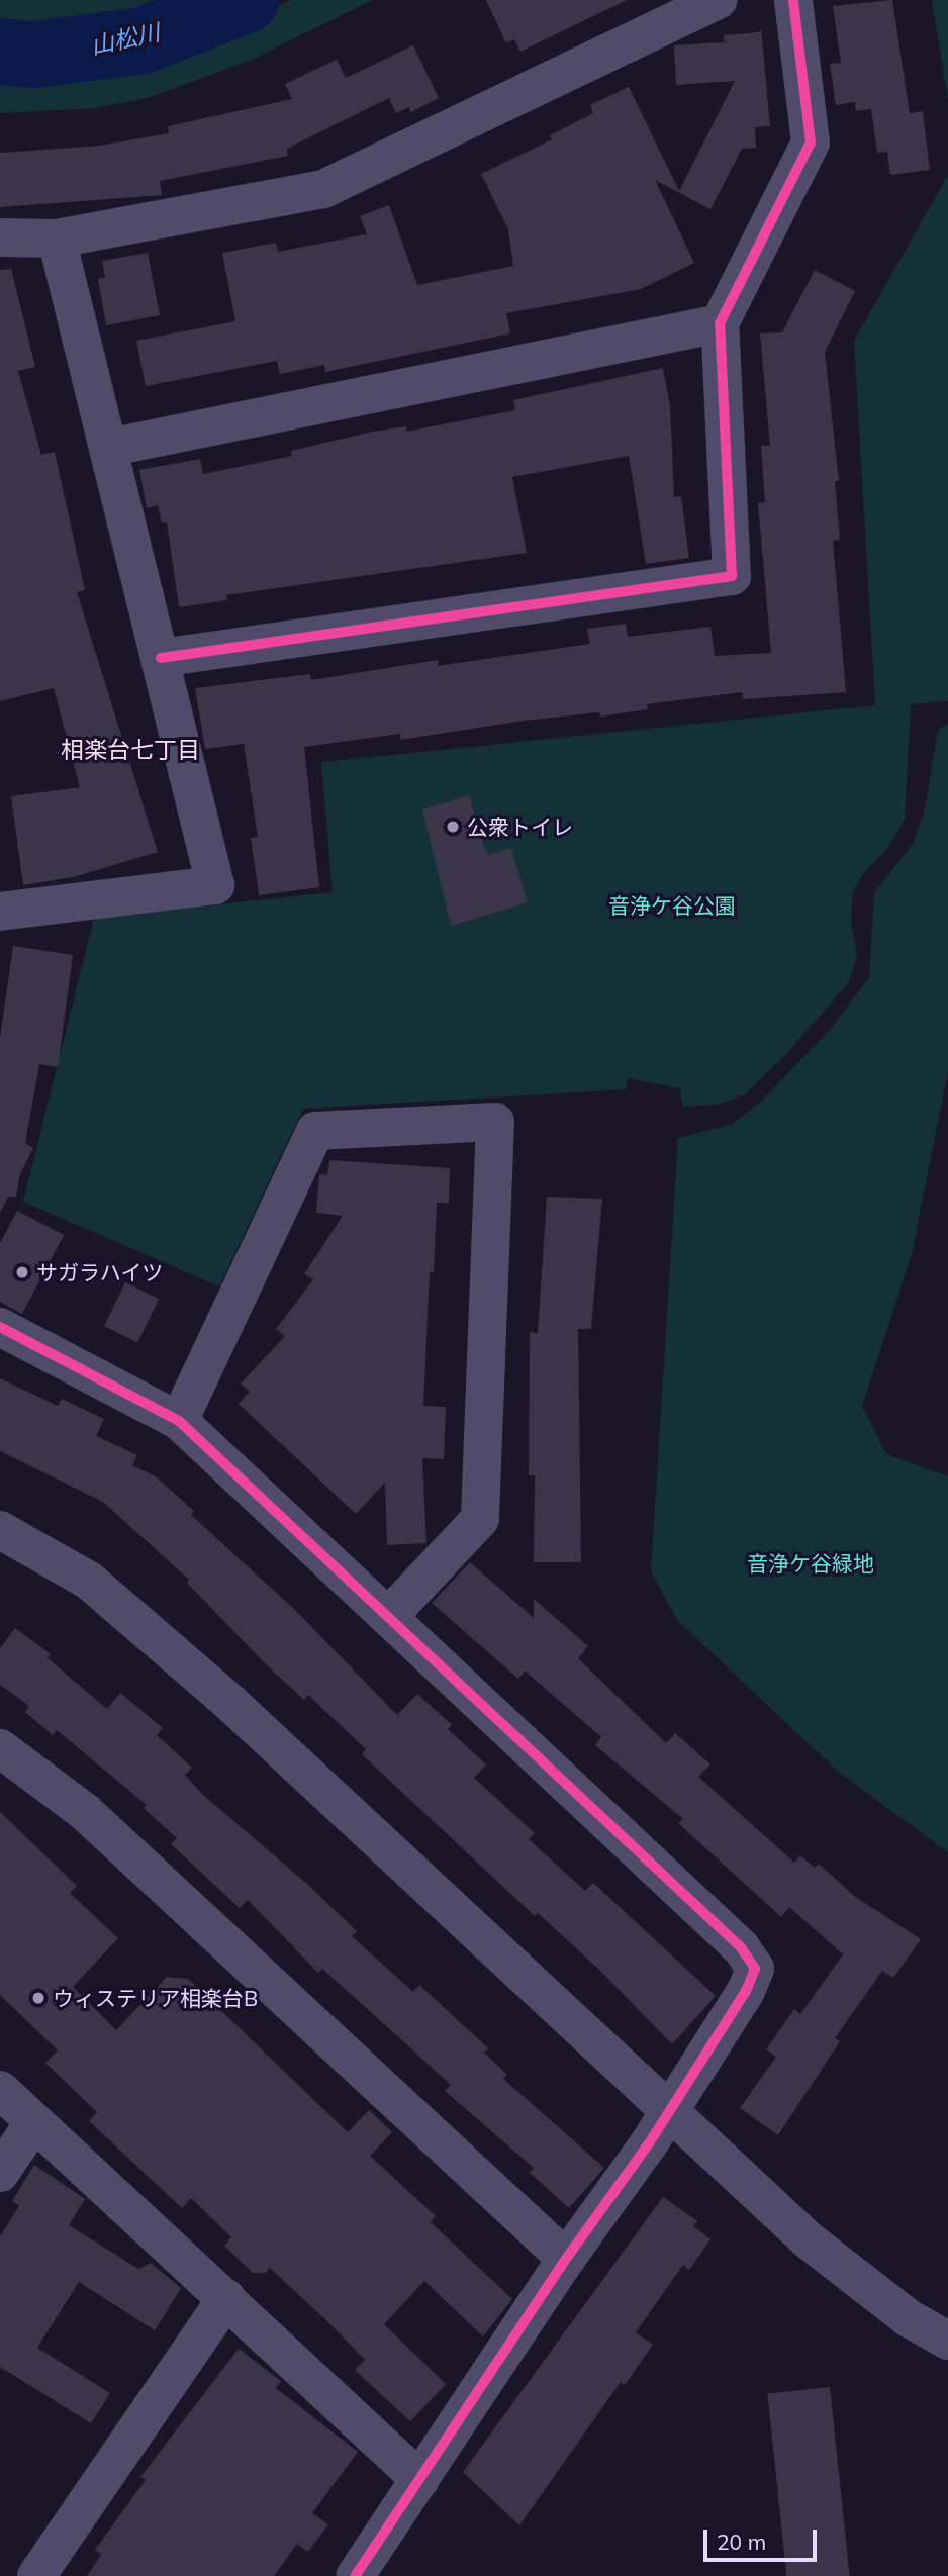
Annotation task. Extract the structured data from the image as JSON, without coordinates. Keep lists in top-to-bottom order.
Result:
{
  "districts": ["相楽台七丁目"],
  "water": ["山松川"],
  "parks": ["音浄ケ谷公園", "音浄ケ谷緑地"],
  "places": ["公衆トイレ", "サガラハイツ", "ウィステリア相楽台B"],
  "scale_bar": "20 m"
}
